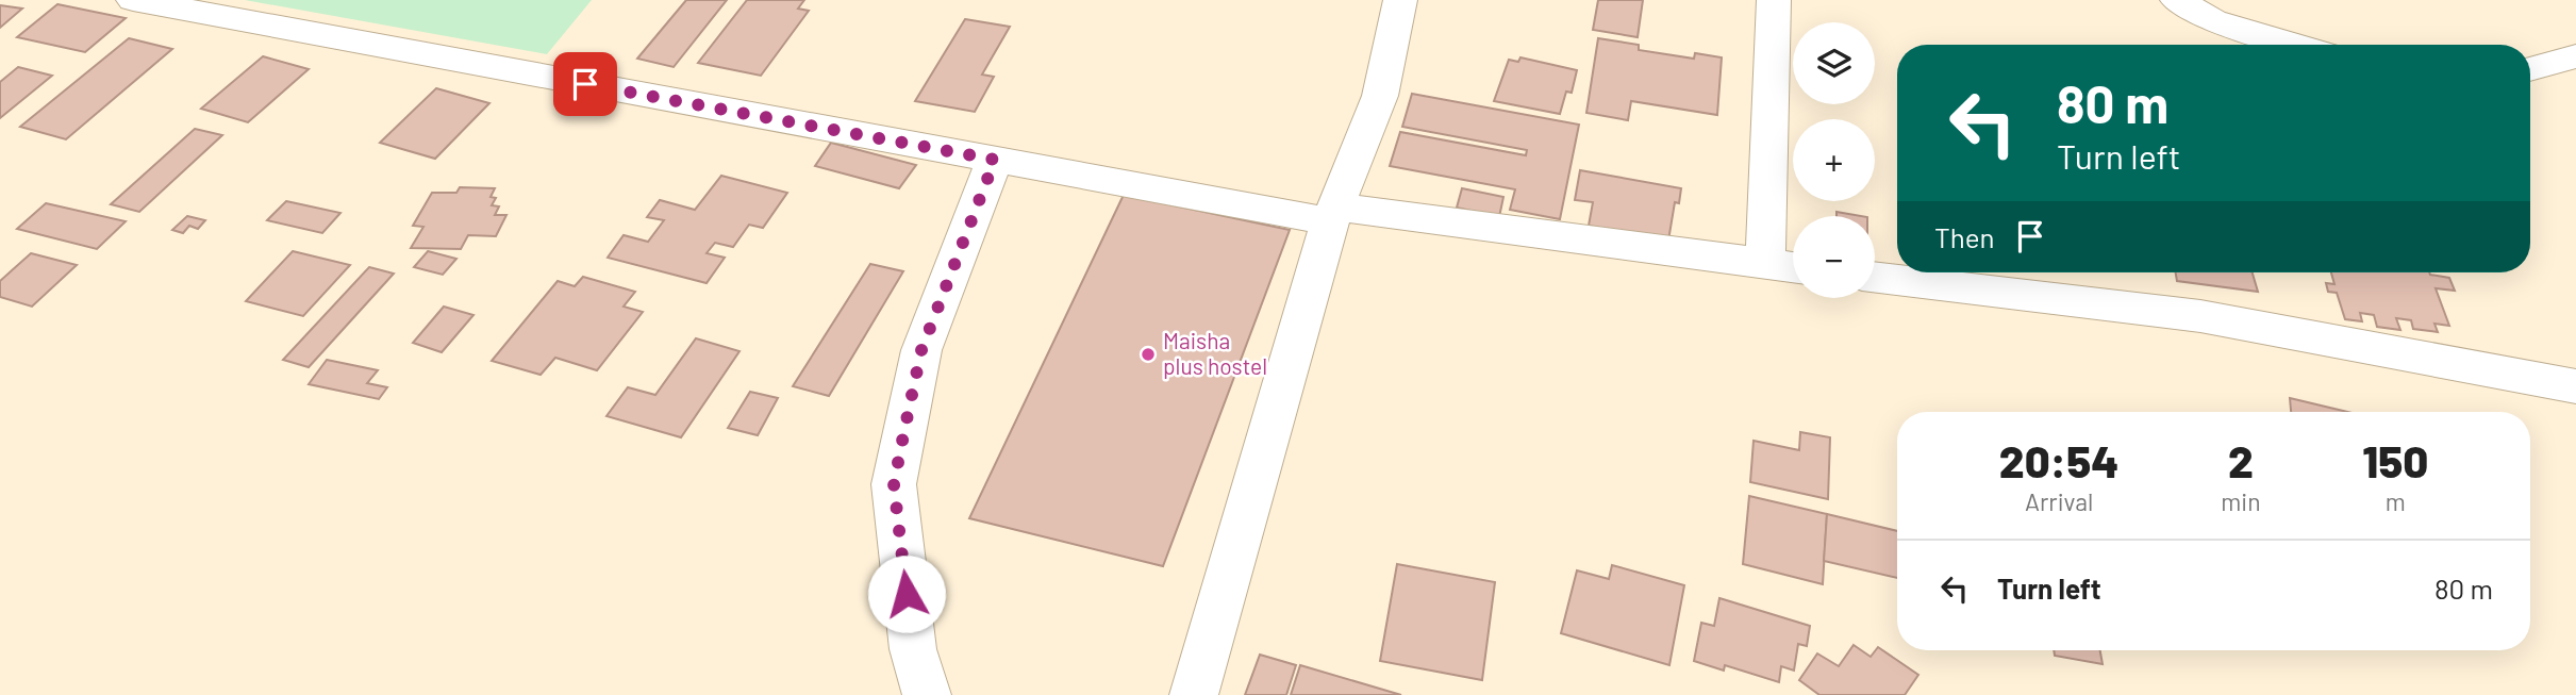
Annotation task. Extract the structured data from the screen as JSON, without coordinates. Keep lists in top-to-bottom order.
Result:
{
  "places": ["Maisha plus hostel"],
  "page": {
    "map_buttons": ["+", "−"],
    "turn": ["80 m", "Turn left"],
    "then": "Then",
    "eta": [
      "20:54",
      "Arrival",
      "2",
      "min",
      "150",
      "m"
    ],
    "list": [
      {
        "name": "Turn left",
        "value": "80 m"
      }
    ]
  }
}
